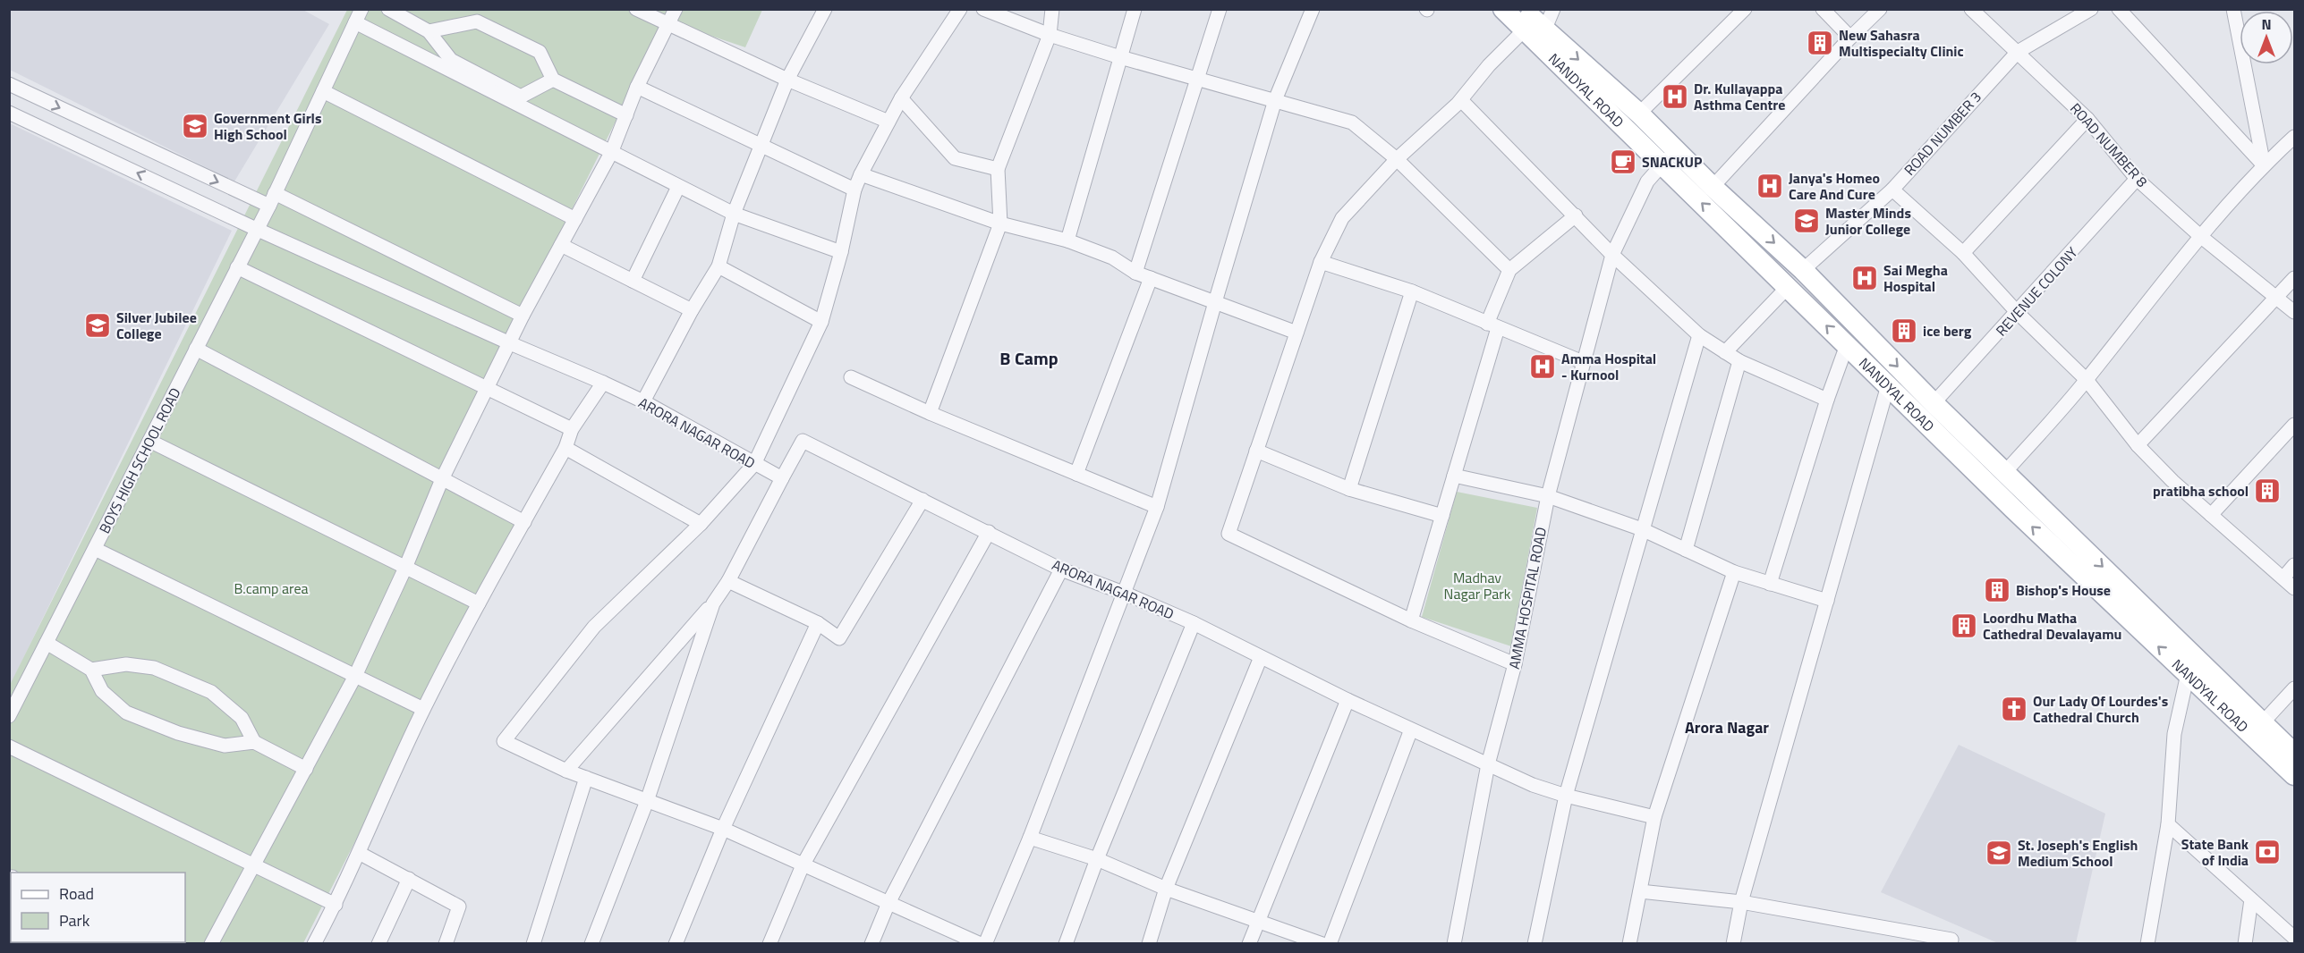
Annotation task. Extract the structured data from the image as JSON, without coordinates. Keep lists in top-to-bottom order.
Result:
{
  "streets": {
    "main road": ["NANDYAL ROAD"],
    "street": [
      "ROAD NUMBER 3",
      "ROAD NUMBER 8",
      "REVENUE COLONY",
      "ARORA NAGAR ROAD",
      "BOYS HIGH SCHOOL ROAD",
      "AMMA HOSPITAL ROAD"
    ]
  },
  "crossings": [
    ["NANDYAL ROAD", "ROAD NUMBER 3"],
    ["NANDYAL ROAD", "REVENUE COLONY"],
    ["ROAD NUMBER 3", "ROAD NUMBER 8"],
    ["ROAD NUMBER 8", "REVENUE COLONY"],
    ["ARORA NAGAR ROAD", "BOYS HIGH SCHOOL ROAD"],
    ["ARORA NAGAR ROAD", "AMMA HOSPITAL ROAD"]
  ],
  "districts": ["B Camp", "Arora Nagar"],
  "parks": ["Madhav Nagar Park", "B.camp area"],
  "places": {
    "building": [
      "New Sahasra Multispecialty Clinic",
      "ice berg",
      "pratibha school",
      "Bishop's House",
      "Loordhu Matha Cathedral Devalayamu"
    ],
    "hospital": [
      "Dr. Kullayappa Asthma Centre",
      "Janya's Homeo Care And Cure",
      "Sai Megha Hospital",
      "Amma Hospital - Kurnool"
    ],
    "school or university": [
      "Government Girls High School",
      "Master Minds Junior College",
      "Silver Jubilee College",
      "St. Joseph's English Medium School"
    ],
    "cafe": ["SNACKUP"],
    "church": ["Our Lady Of Lourdes's Cathedral Church"],
    "bank": ["State Bank of India"]
  },
  "legend": ["Road", "Park"],
  "north": "top"
}
